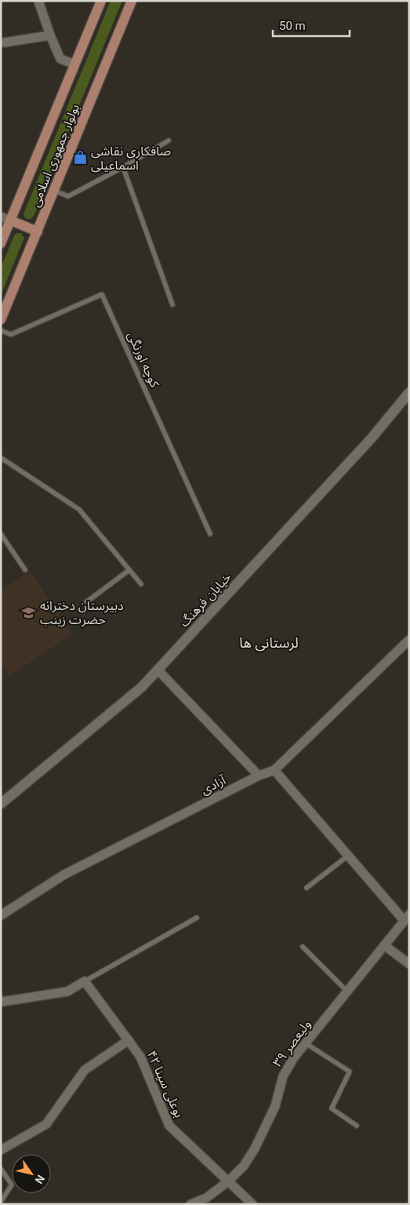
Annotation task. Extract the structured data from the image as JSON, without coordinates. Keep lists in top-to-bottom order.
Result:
{
  "streets": {
    "main road": ["بولوار جمهوری اسلامی"],
    "street": [
      "خیابان فرهنگ",
      "آزادی",
      "ولیعصر ۳۹",
      "بوعلی سینا ۴۲"
    ],
    "lane": ["کوچه اورنگی"]
  },
  "crossings": [
    ["ولیعصر ۳۹", "بوعلی سینا ۴۲"]
  ],
  "districts": ["لرستانی ها"],
  "places": {
    "shop": ["صافکاری نقاشی اسماعیلی"],
    "school or university": ["دبیرستان دخترانه حضرت زینب"]
  },
  "scale_bar": "50 m",
  "north": "bottom right"
}
